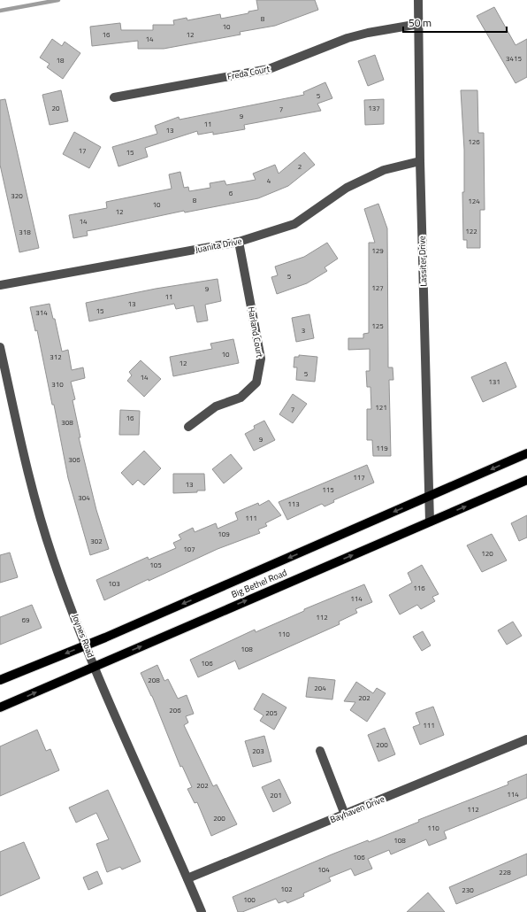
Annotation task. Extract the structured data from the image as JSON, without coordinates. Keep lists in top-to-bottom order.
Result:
{
  "streets": {
    "main road": ["Big Bethel Road"],
    "street": [
      "Freda Court",
      "Juanita Drive",
      "Lassiter Drive",
      "Harland Court",
      "Joynes Road",
      "Bayhaven Drive"
    ]
  },
  "crossings": [
    ["Freda Court", "Lassiter Drive"],
    ["Juanita Drive", "Lassiter Drive"],
    ["Juanita Drive", "Harland Court"],
    ["Lassiter Drive", "Big Bethel Road"],
    ["Big Bethel Road", "Joynes Road"],
    ["Joynes Road", "Bayhaven Drive"]
  ],
  "house_numbers": [
    "8",
    "10",
    "16",
    "12",
    "14",
    "3415",
    "18",
    "5",
    "20",
    "137",
    "7",
    "9",
    "11",
    "13",
    "126",
    "17",
    "15",
    "2",
    "4",
    "6",
    "320",
    "8",
    "124",
    "10",
    "12",
    "14",
    "122",
    "318",
    "129",
    "5",
    "127",
    "9",
    "11",
    "13",
    "15",
    "314",
    "125",
    "3",
    "10",
    "312",
    "12",
    "5",
    "14",
    "131",
    "310",
    "121",
    "7",
    "16",
    "308",
    "9",
    "119",
    "306",
    "117",
    "13",
    "115",
    "304",
    "113",
    "111",
    "109",
    "302",
    "107",
    "120",
    "105",
    "103",
    "116",
    "114",
    "112",
    "69",
    "110",
    "108",
    "106",
    "208",
    "204",
    "202",
    "206",
    "205",
    "111",
    "200",
    "203",
    "202",
    "114",
    "201",
    "112",
    "200",
    "110",
    "108",
    "106",
    "104",
    "228",
    "102",
    "230",
    "100"
  ],
  "scale_bar": "50 m"
}
